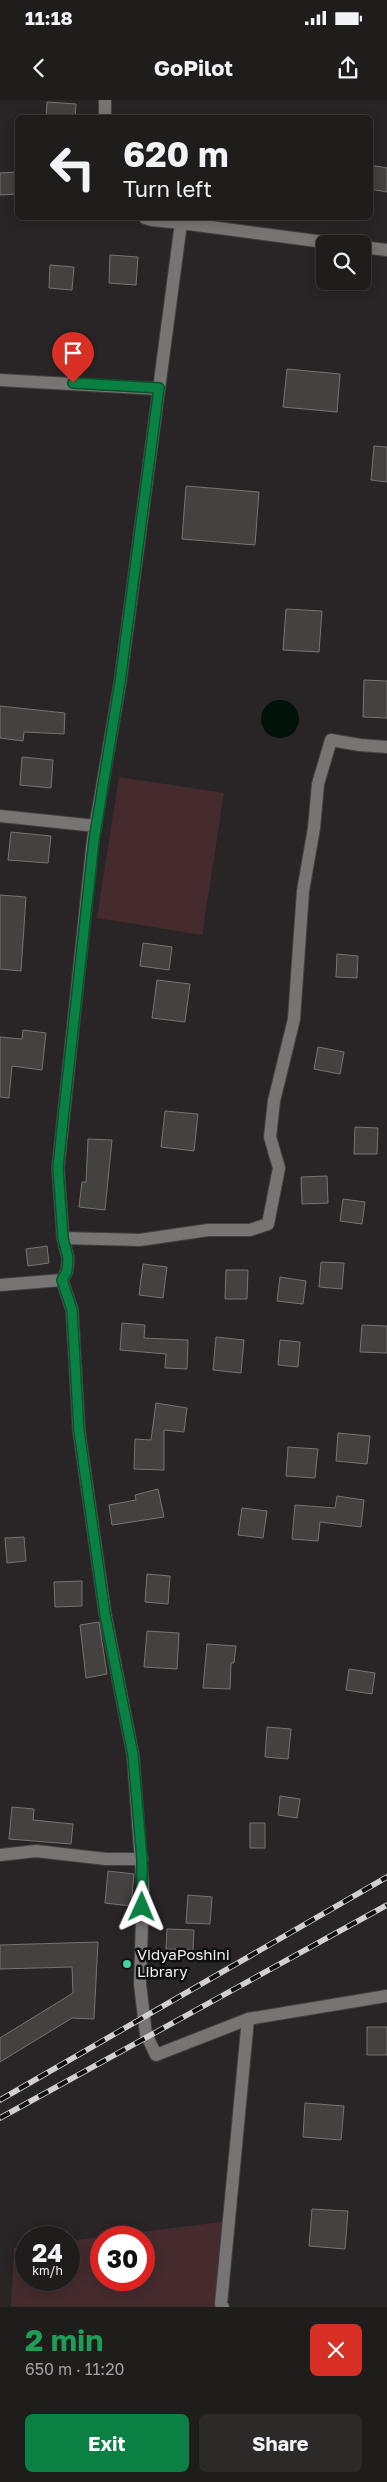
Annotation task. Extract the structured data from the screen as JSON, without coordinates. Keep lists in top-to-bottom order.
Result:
{
  "places": ["VidyaPoshini Library"],
  "page": {
    "status": "11:18",
    "header": "GoPilot",
    "turn": ["620 m", "Turn left"],
    "speed": "24 km/h",
    "limit": "30",
    "heading": ["2 min", "650 m · 11:20"],
    "buttons": ["Exit", "Share"]
  }
}
